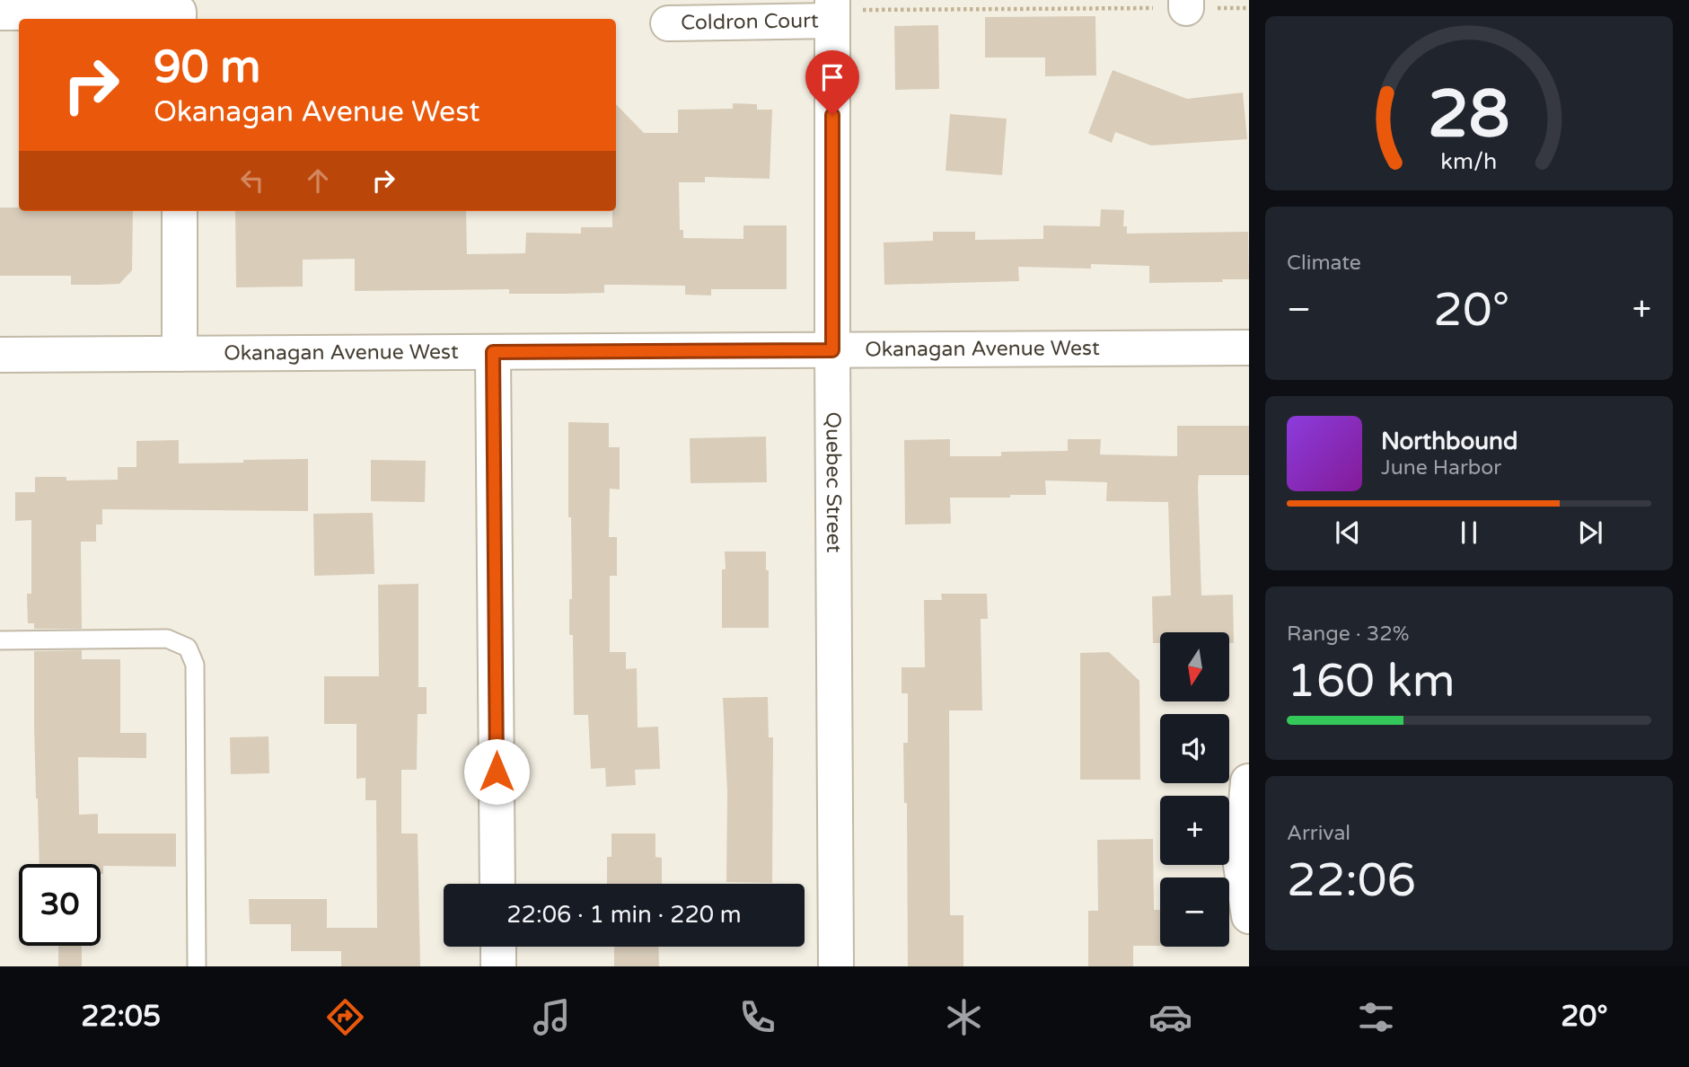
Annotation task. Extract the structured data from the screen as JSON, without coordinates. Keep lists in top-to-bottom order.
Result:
{
  "streets": {
    "street": ["Coldron Court", "Okanagan Avenue West", "Quebec Street"]
  },
  "crossings": [
    ["Coldron Court", "Quebec Street"],
    ["Okanagan Avenue West", "Quebec Street"]
  ],
  "north": "bottom",
  "page": {
    "turn": ["90 m", "Okanagan Avenue West"],
    "tile": [
      "Climate",
      ["Range · 32%", "160 km"],
      ["Arrival", "22:06"]
    ],
    "heat": ["−", "20°", "+"],
    "song": ["Northbound", "June Harbor"],
    "map_buttons": ["+", "−"],
    "limit": "30",
    "trip": "22:06 · 1 min · 220 m",
    "tabs": ["22:05", "20°"],
    "gauge": ["28", "km/h"]
  }
}
